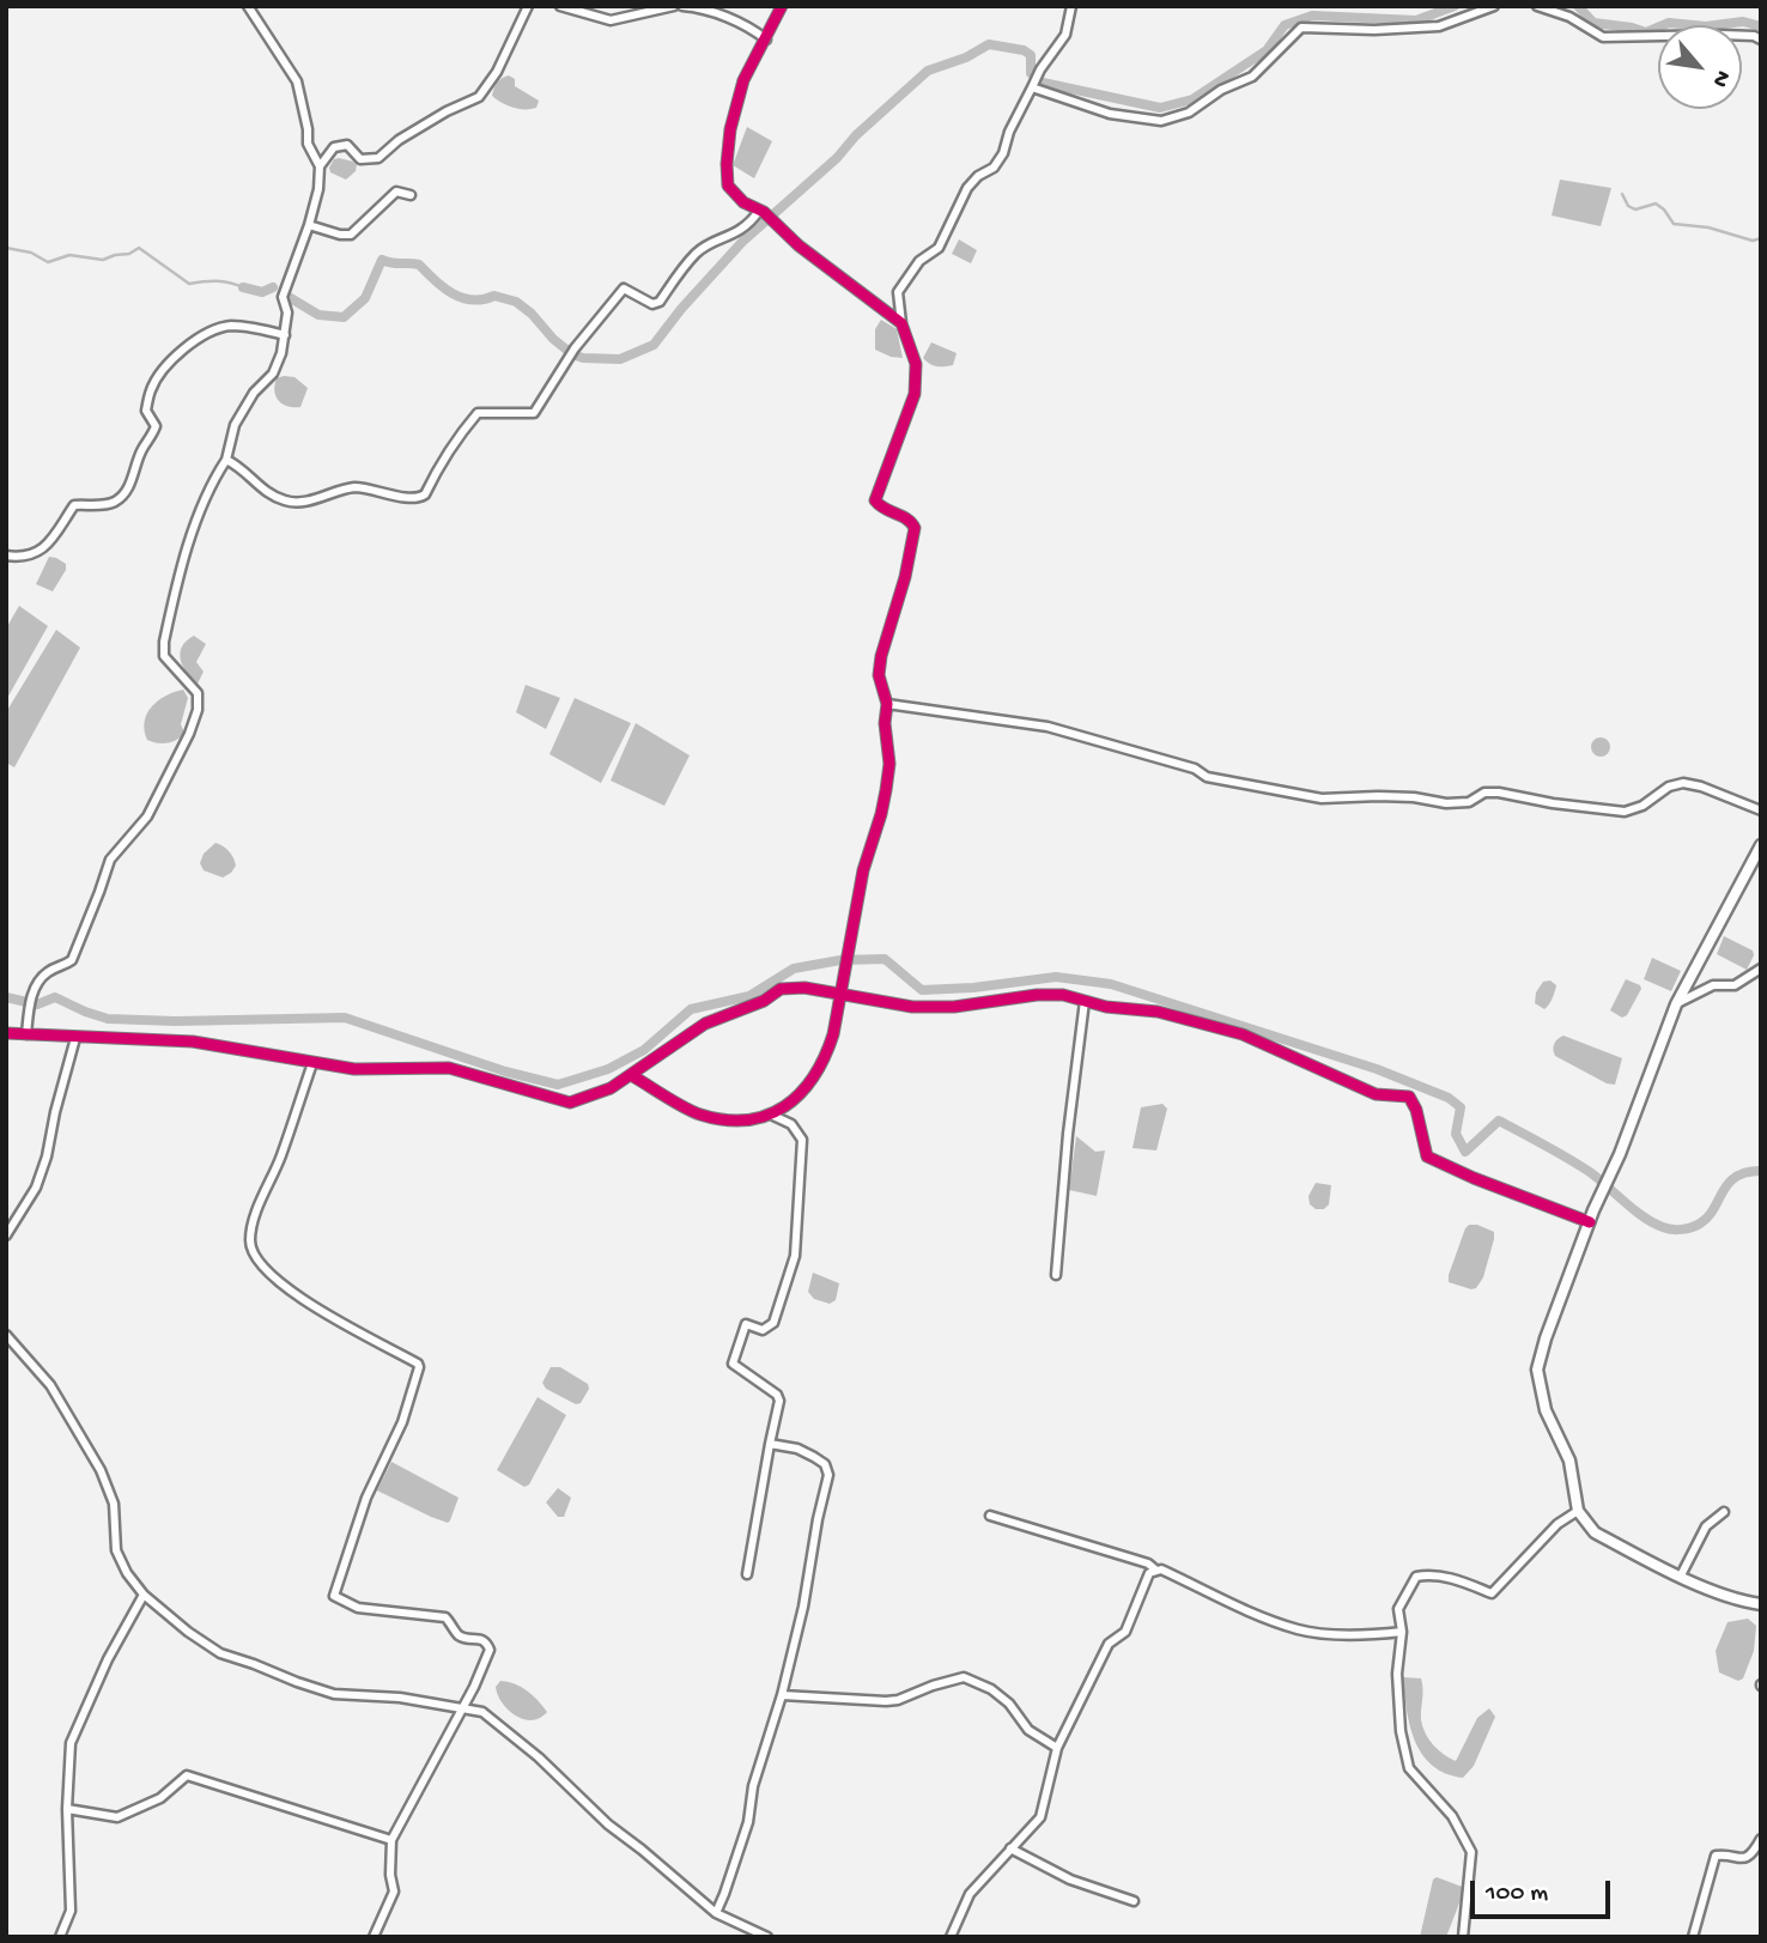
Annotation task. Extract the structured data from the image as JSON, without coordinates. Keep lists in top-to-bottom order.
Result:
{
  "scale_bar": "100 m",
  "north": "bottom right"
}
